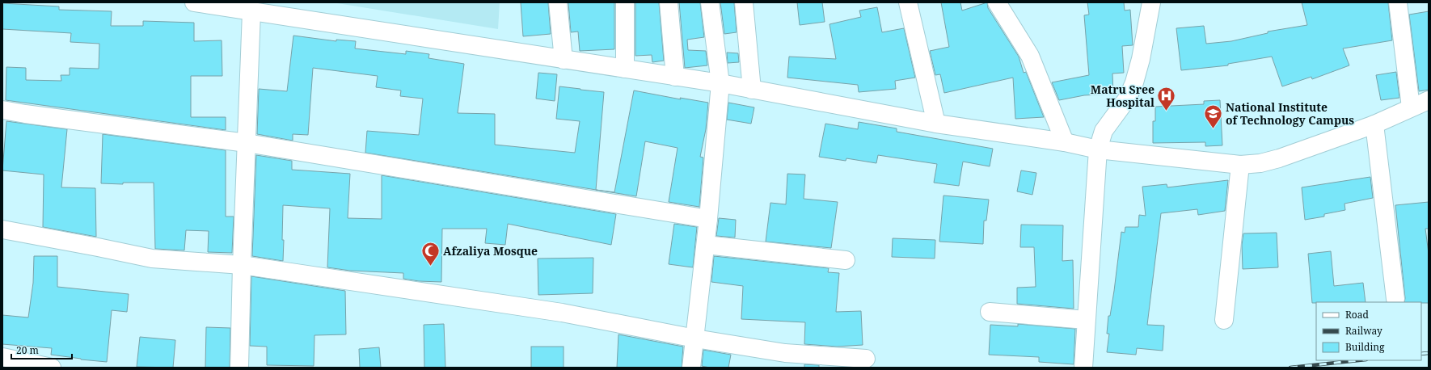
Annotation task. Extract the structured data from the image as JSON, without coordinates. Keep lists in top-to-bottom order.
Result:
{
  "places": {
    "hospital": ["Matru Sree Hospital"],
    "school or university": ["National Institute of Technology Campus"],
    "mosque": ["Afzaliya Mosque"]
  },
  "legend": ["Road", "Railway", "Building"],
  "scale_bar": "20 m"
}
